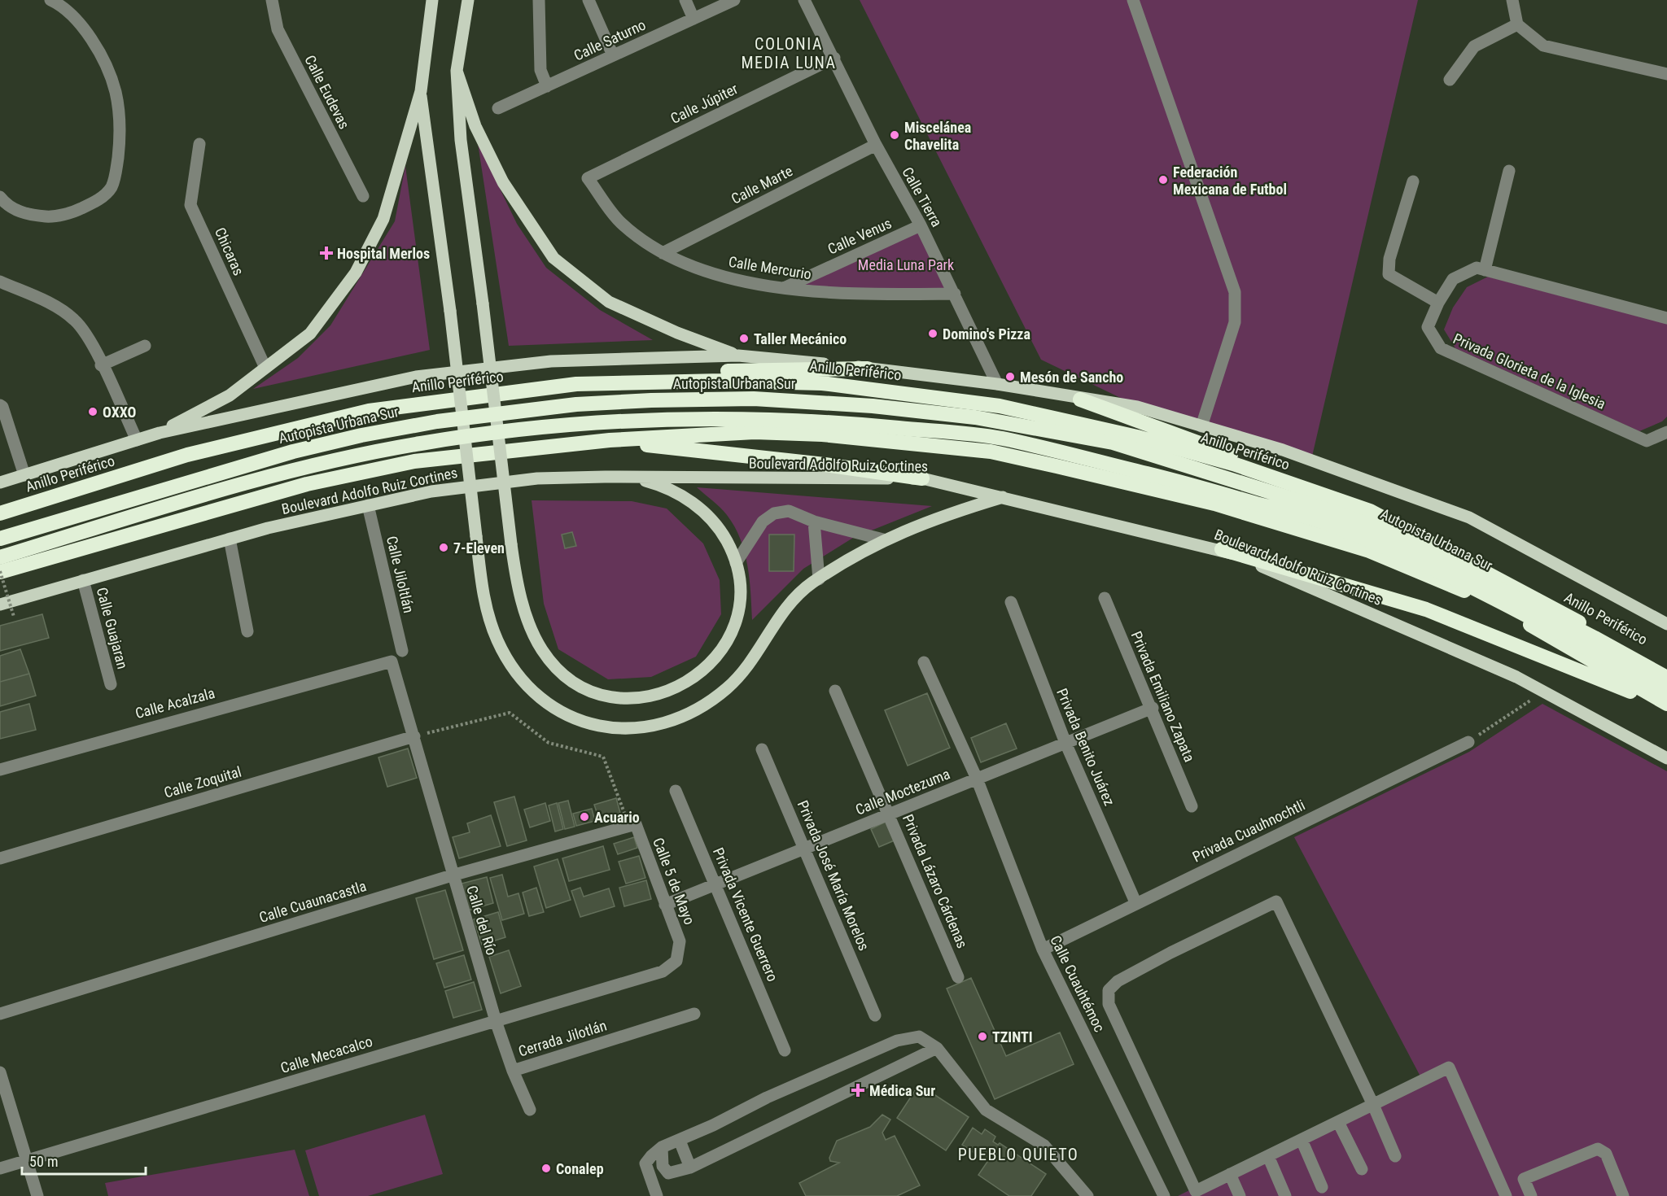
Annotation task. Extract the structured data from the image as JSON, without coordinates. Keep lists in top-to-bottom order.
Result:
{
  "streets": {
    "highway": ["Anillo Periférico", "Autopista Urbana Sur"],
    "main road": ["Boulevard Adolfo Ruiz Cortines"],
    "street": [
      "Calle Saturno",
      "Calle Eudevas",
      "Calle Júpiter",
      "Calle Marte",
      "Calle Tierra",
      "Calle Venus",
      "Chicaras",
      "Calle Mercurio",
      "Privada Glorieta de la Iglesia",
      "Calle Jiloltlán",
      "Calle Guajaran",
      "Privada Emiliano Zapata",
      "Calle Acalzala",
      "Privada Benito Juárez",
      "Calle Zoquital",
      "Calle Moctezuma",
      "Privada Cuauhnochtli",
      "Privada José María Morelos",
      "Calle 5 de Mayo",
      "Privada Lázaro Cárdenas",
      "Calle Cuaunacastla",
      "Privada Vicente Guerrero",
      "Calle del Río",
      "Calle Cuauhtémoc",
      "Cerrada Jilotlán",
      "Calle Mecacalco"
    ]
  },
  "crossings": [
    ["Calle Júpiter", "Calle Tierra"],
    ["Calle Júpiter", "Calle Mercurio"],
    ["Calle Marte", "Calle Tierra"],
    ["Calle Marte", "Calle Mercurio"],
    ["Calle Tierra", "Calle Venus"],
    ["Calle Tierra", "Calle Mercurio"],
    ["Calle Venus", "Calle Mercurio"],
    ["Boulevard Adolfo Ruiz Cortines", "Calle Jiloltlán"],
    ["Boulevard Adolfo Ruiz Cortines", "Calle Guajaran"],
    ["Privada Emiliano Zapata", "Calle Moctezuma"],
    ["Calle Acalzala", "Calle Zoquital"],
    ["Calle Acalzala", "Calle del Río"],
    ["Privada Benito Juárez", "Calle Moctezuma"],
    ["Privada Benito Juárez", "Privada Cuauhnochtli"],
    ["Calle Zoquital", "Calle del Río"],
    ["Calle Moctezuma", "Privada José María Morelos"],
    ["Calle Moctezuma", "Calle 5 de Mayo"],
    ["Calle Moctezuma", "Privada Lázaro Cárdenas"],
    ["Calle Moctezuma", "Privada Vicente Guerrero"],
    ["Calle Moctezuma", "Calle Cuauhtémoc"],
    ["Privada Cuauhnochtli", "Calle Cuauhtémoc"],
    ["Calle 5 de Mayo", "Calle Cuaunacastla"],
    ["Calle 5 de Mayo", "Calle Mecacalco"],
    ["Calle Cuaunacastla", "Calle del Río"],
    ["Calle del Río", "Cerrada Jilotlán"],
    ["Calle del Río", "Calle Mecacalco"]
  ],
  "districts": ["COLONIA MEDIA LUNA", "PUEBLO QUIETO"],
  "parks": ["Media Luna Park"],
  "places": {
    "other": [
      "Miscelánea Chavelita",
      "Federación Mexicana de Futbol",
      "Domino's Pizza",
      "Taller Mecánico",
      "Mesón de Sancho",
      "OXXO",
      "7-Eleven",
      "Acuario",
      "TZINTI",
      "Conalep"
    ],
    "health": ["Hospital Merlos", "Médica Sur"]
  },
  "scale_bar": "50 m"
}
